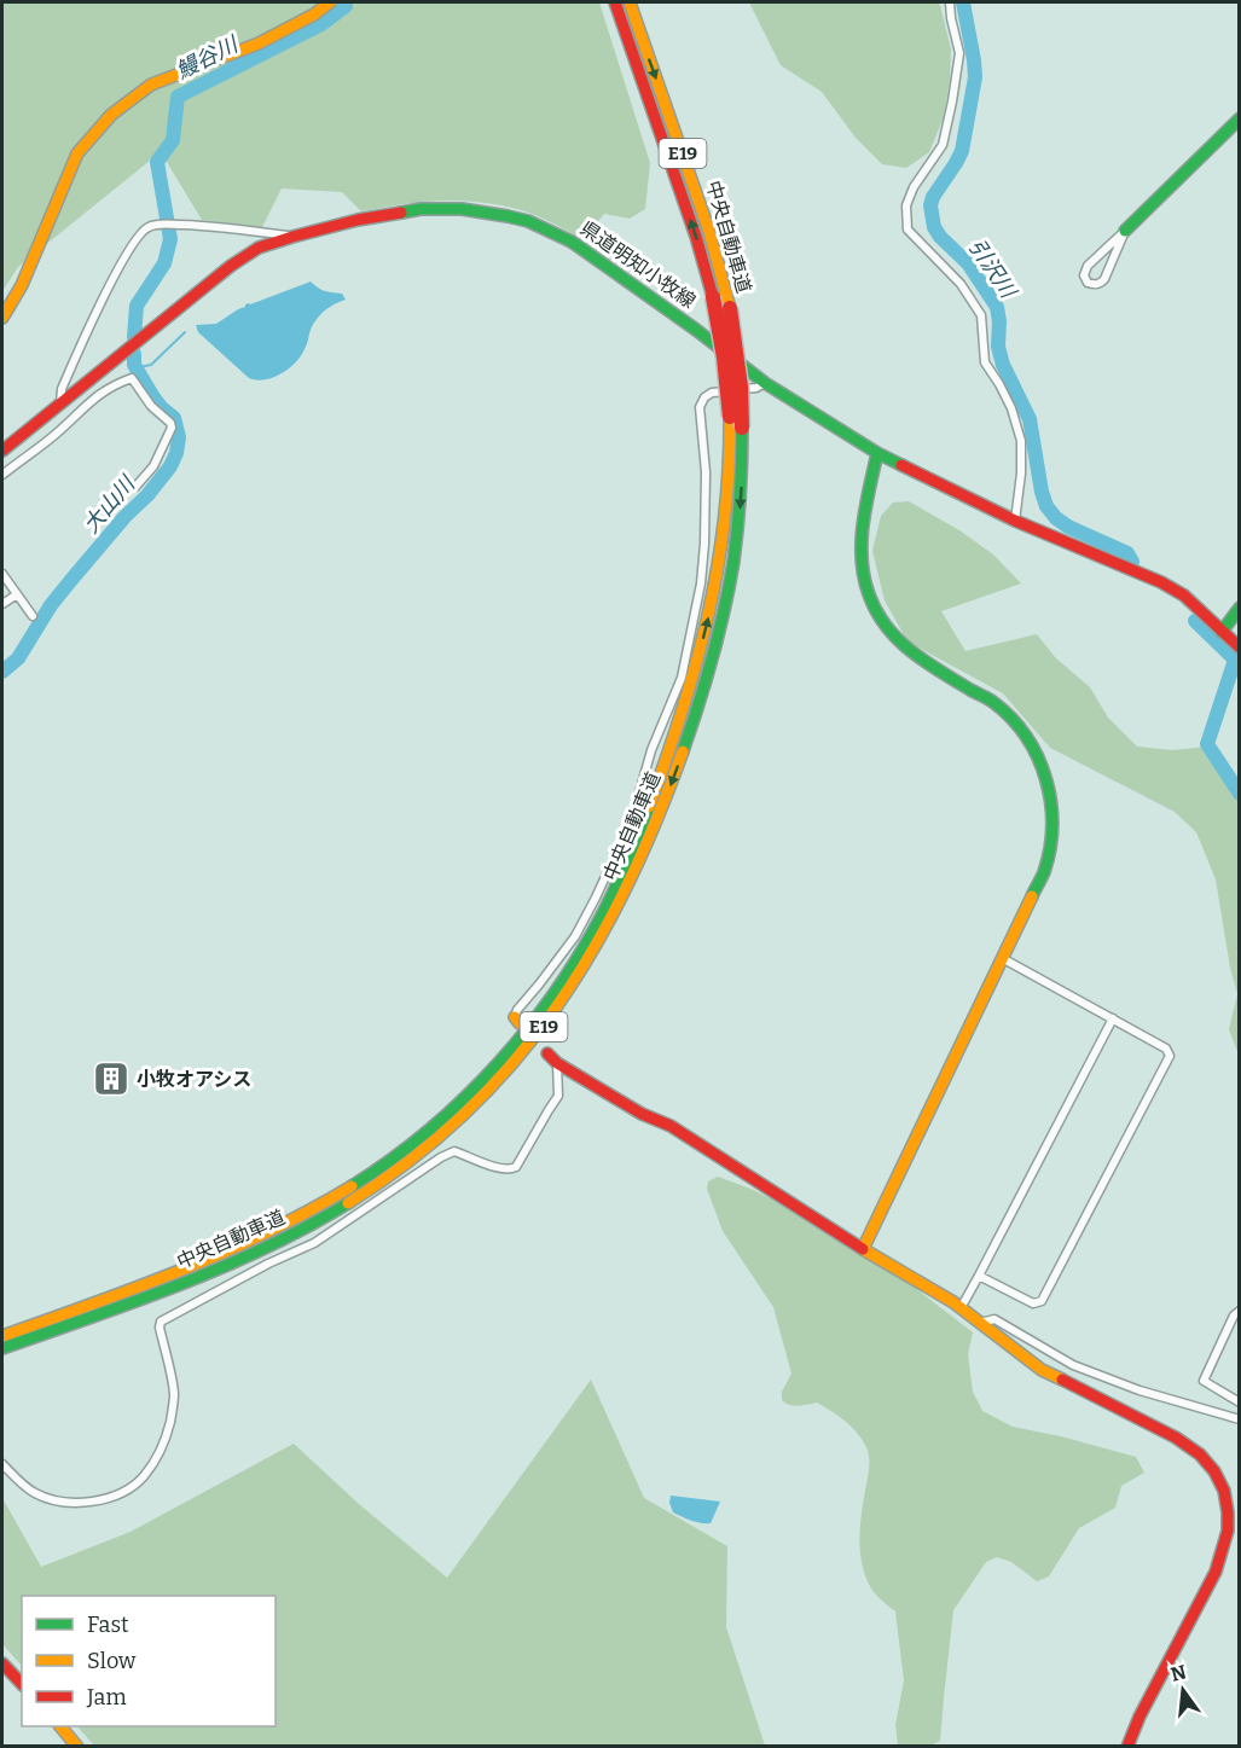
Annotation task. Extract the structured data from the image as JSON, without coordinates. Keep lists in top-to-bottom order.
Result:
{
  "streets": {
    "main road": ["E19", "中央自動車道", "県道明知小牧線"]
  },
  "water": ["鰻谷川", "引沢川", "大山川"],
  "places": {
    "building": ["小牧オアシス"]
  },
  "legend": ["Fast", "Slow", "Jam"],
  "north": "top"
}
